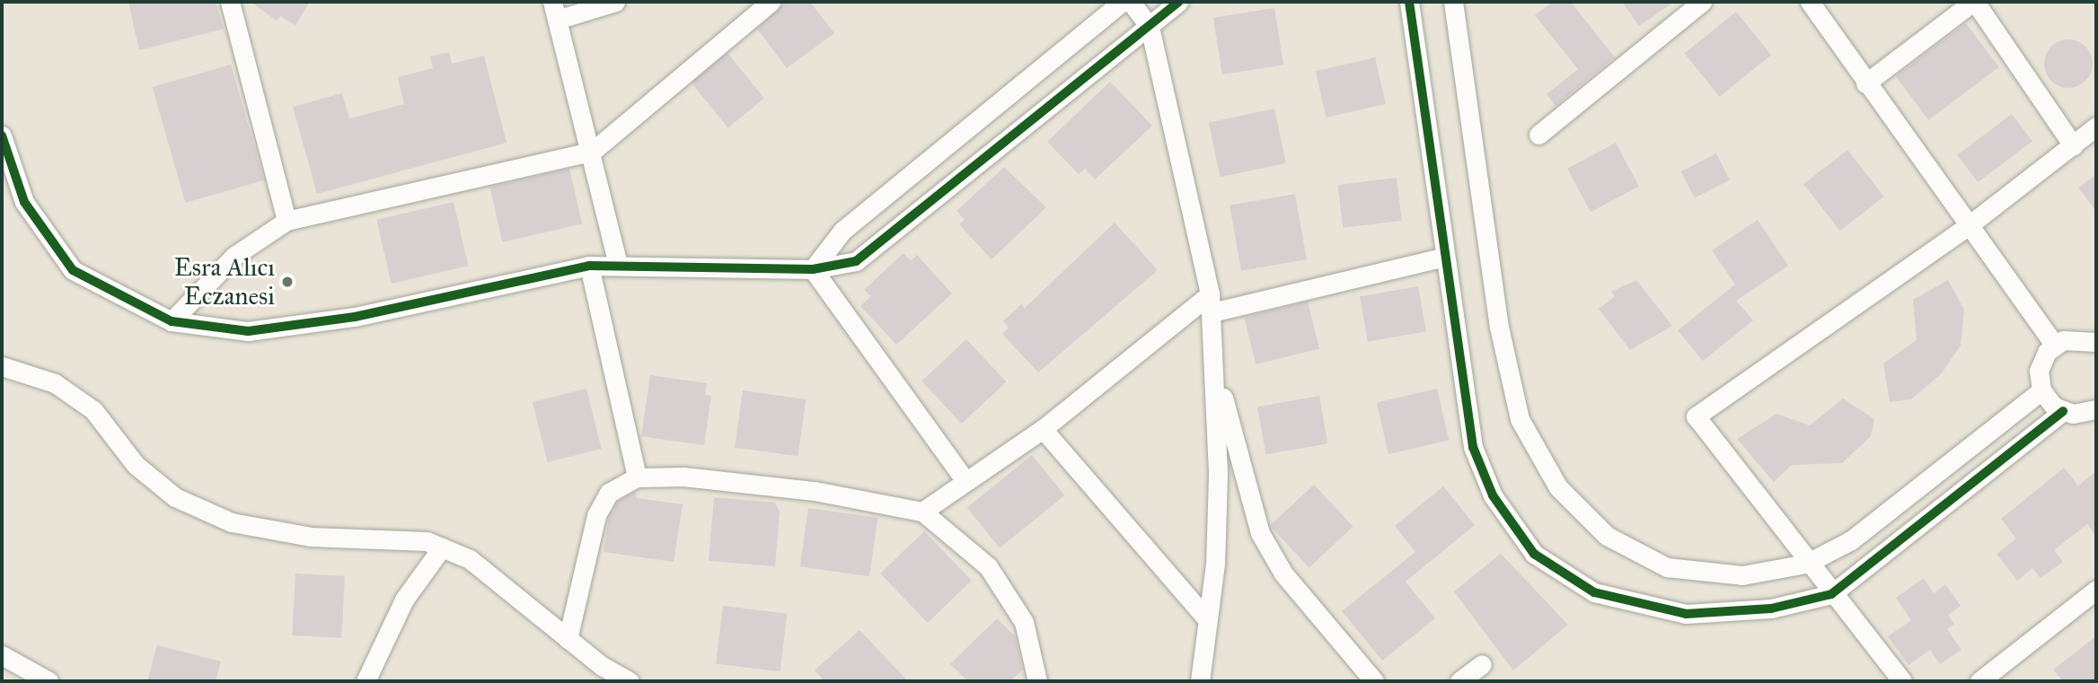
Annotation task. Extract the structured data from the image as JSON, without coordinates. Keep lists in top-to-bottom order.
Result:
{
  "places": ["Esra Alıcı Eczanesi"]
}
